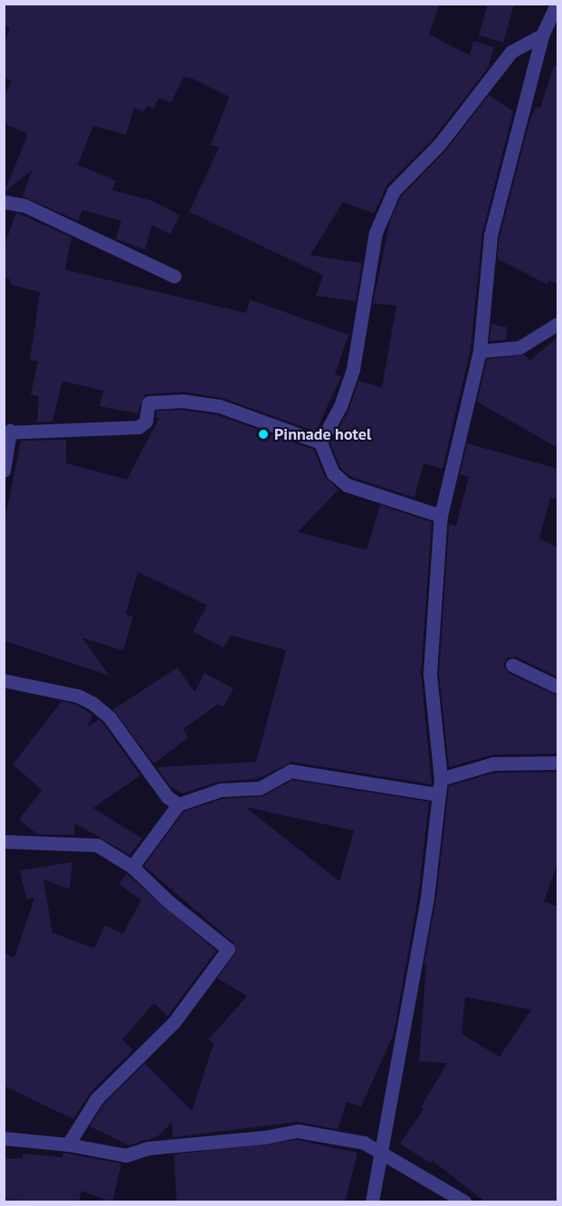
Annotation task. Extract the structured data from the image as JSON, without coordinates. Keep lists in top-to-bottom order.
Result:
{
  "places": ["Pinnade hotel"]
}
